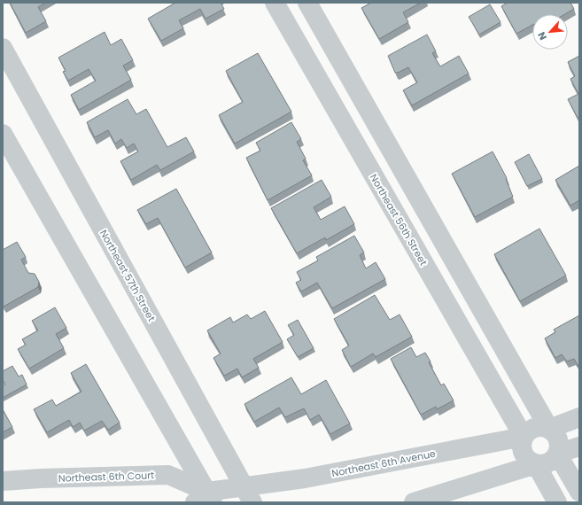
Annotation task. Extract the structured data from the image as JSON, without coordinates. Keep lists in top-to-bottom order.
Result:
{
  "streets": {
    "street": [
      "Northeast 56th Street",
      "Northeast 57th Street",
      "Northeast 6th Avenue",
      "Northeast 6th Court"
    ]
  },
  "crossings": [
    ["Northeast 56th Street", "Northeast 6th Avenue"],
    ["Northeast 57th Street", "Northeast 6th Avenue"]
  ],
  "north": "bottom left"
}
